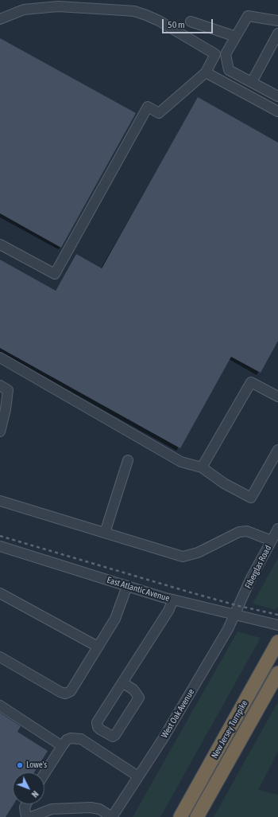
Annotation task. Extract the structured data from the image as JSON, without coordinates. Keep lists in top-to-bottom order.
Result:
{
  "streets": {
    "highway": ["New Jersey Turnpike"],
    "street": ["Fiberglas Road", "East Atlantic Avenue", "West Oak Avenue"]
  },
  "crossings": [
    ["Fiberglas Road", "West Oak Avenue"],
    ["East Atlantic Avenue", "West Oak Avenue"]
  ],
  "places": ["Lowe's"],
  "scale_bar": "50 m",
  "north": "bottom right"
}
